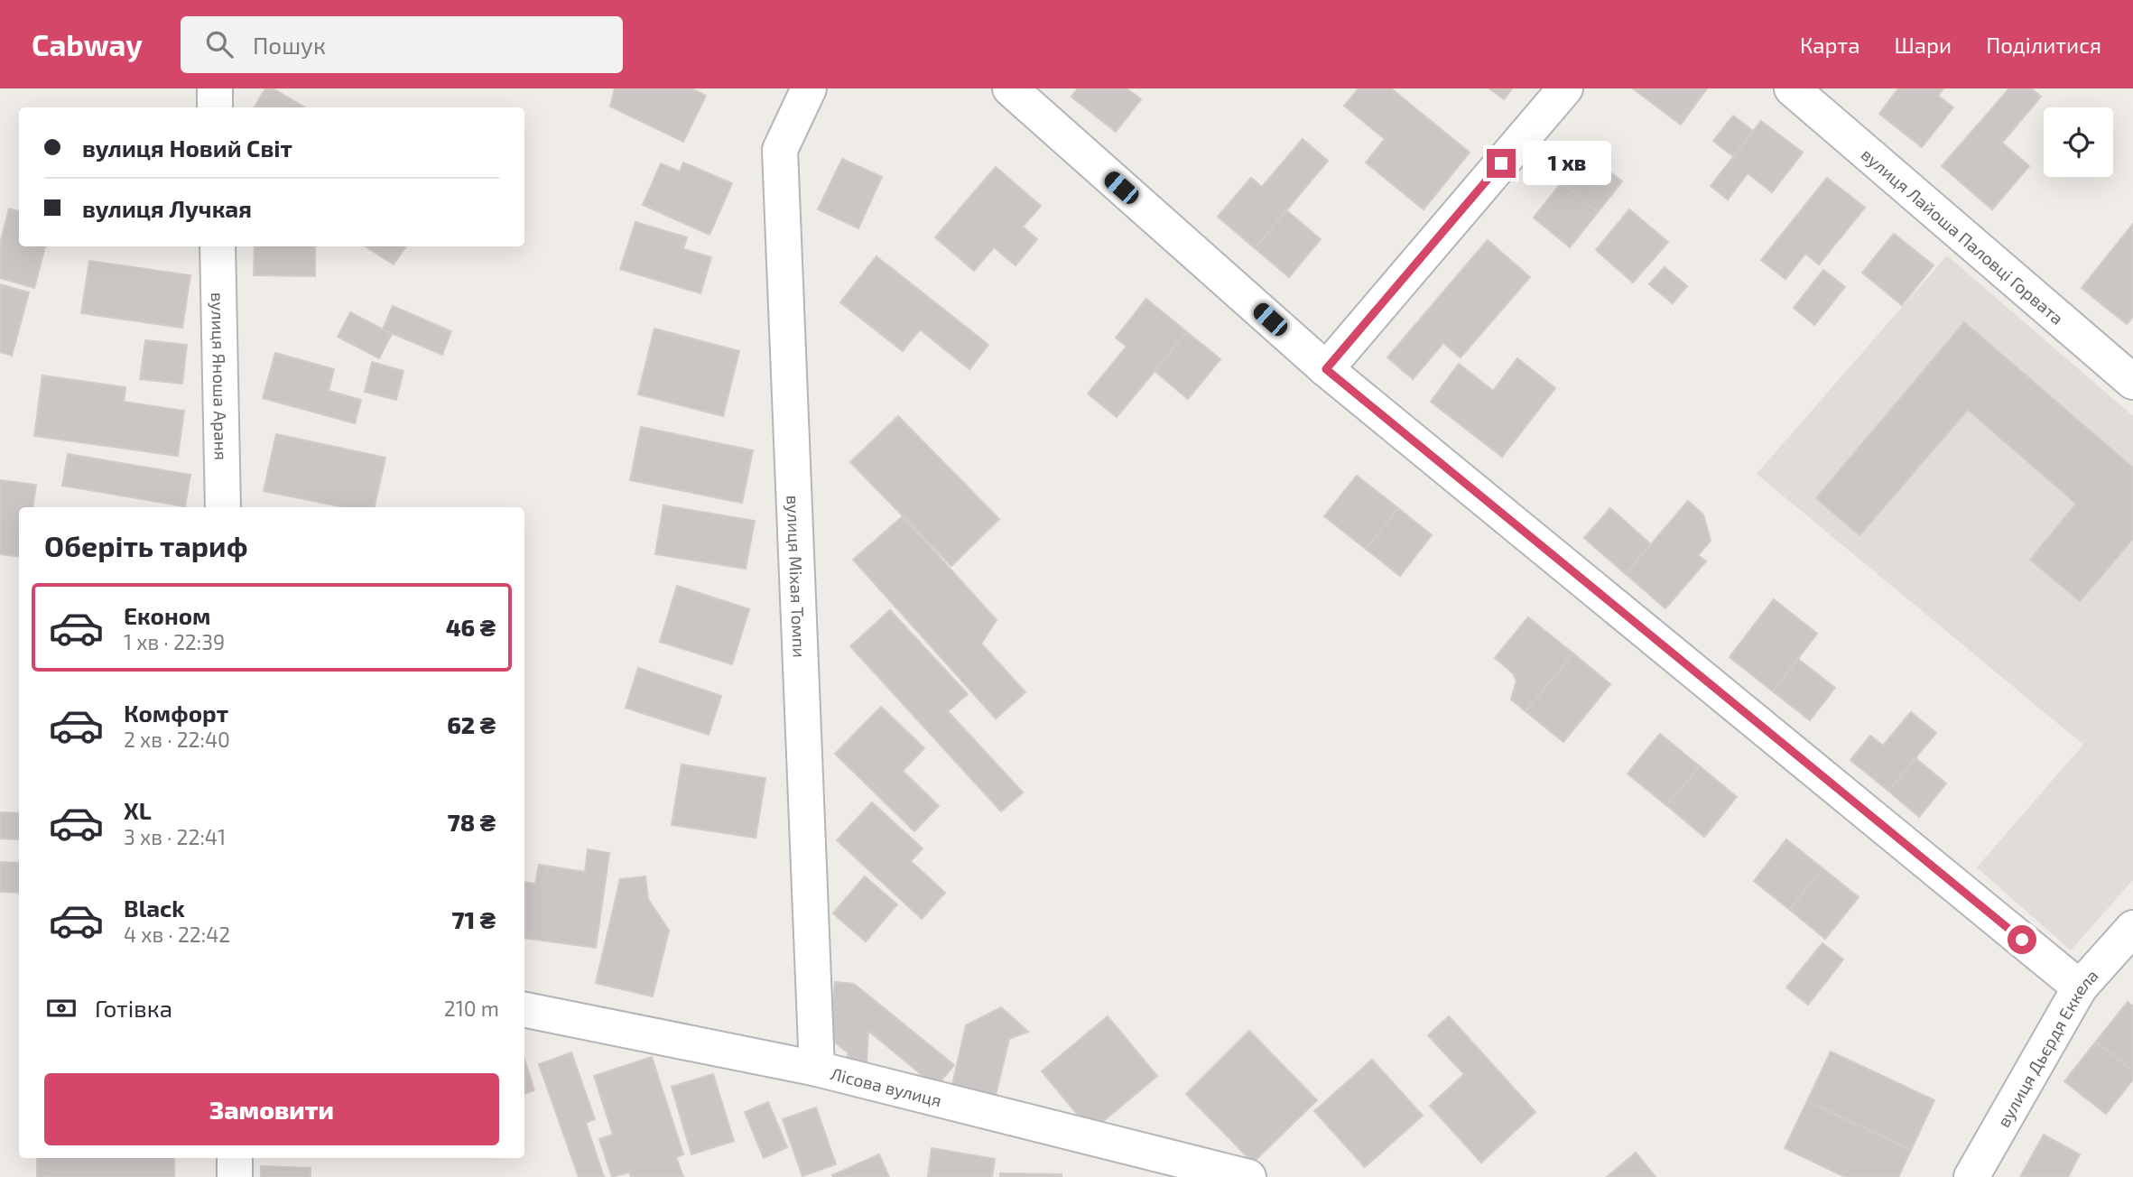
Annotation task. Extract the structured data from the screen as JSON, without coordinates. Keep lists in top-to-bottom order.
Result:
{
  "streets": {
    "street": [
      "вулиця Лайоша Паловці Горвата",
      "вулиця Яноша Араня",
      "вулиця Міхая Томпи",
      "вулиця Дьєрдя Еккела",
      "Лісова вулиця"
    ]
  },
  "crossings": [
    ["вулиця Міхая Томпи", "Лісова вулиця"]
  ],
  "page": {
    "header": "Cabway",
    "search": "Пошук",
    "nav": ["Карта", "Шари", "Поділитися"],
    "banner": ["вулиця Новий Світ", "вулиця Лучкая"],
    "bubble": "1 хв",
    "heading": "Оберіть тариф",
    "list": [
      {
        "name": "Економ",
        "note": "1 хв · 22:39",
        "value": "46 ₴"
      },
      {
        "name": "Комфорт",
        "note": "2 хв · 22:40",
        "value": "62 ₴"
      },
      {
        "name": "XL",
        "note": "3 хв · 22:41",
        "value": "78 ₴"
      },
      {
        "name": "Black",
        "note": "4 хв · 22:42",
        "value": "71 ₴"
      }
    ],
    "pay": ["Готівка", "210 m"],
    "buttons": "Замовити"
  }
}
